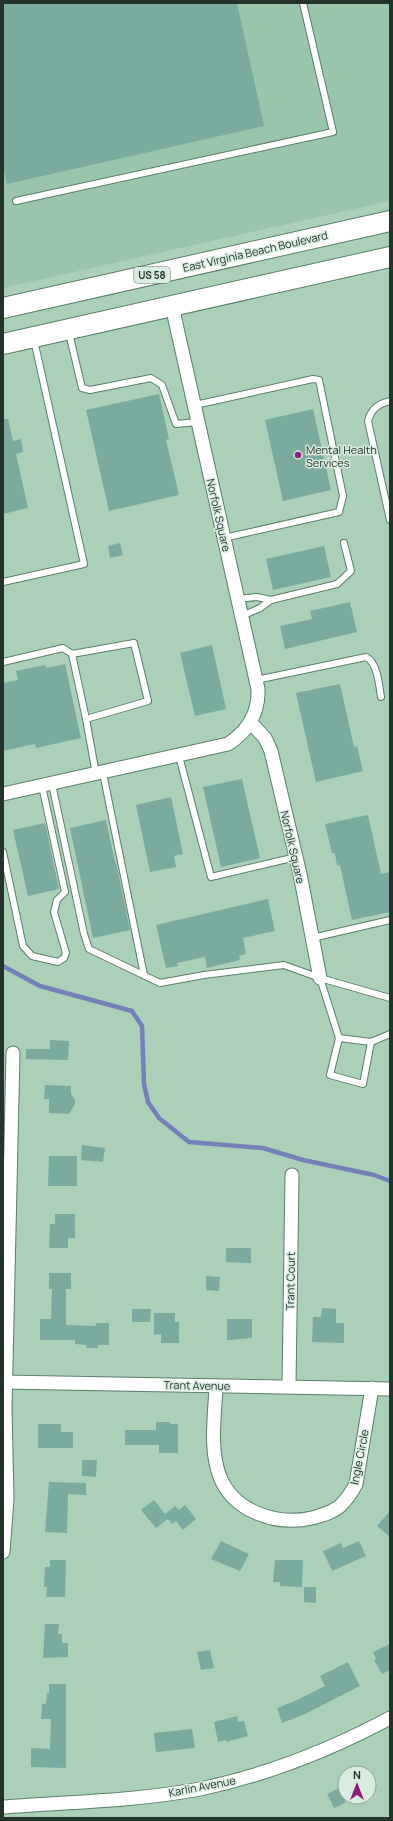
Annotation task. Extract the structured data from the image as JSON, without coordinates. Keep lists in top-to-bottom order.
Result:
{
  "streets": {
    "main road": ["East Virginia Beach Boulevard", "US 58"],
    "street": [
      "Norfolk Square",
      "Trant Court",
      "Trant Avenue",
      "Ingle Circle",
      "Karlin Avenue"
    ]
  },
  "crossings": [
    ["Trant Court", "Trant Avenue"],
    ["Trant Avenue", "Ingle Circle"]
  ],
  "places": ["Mental Health Services"],
  "north": "top"
}
